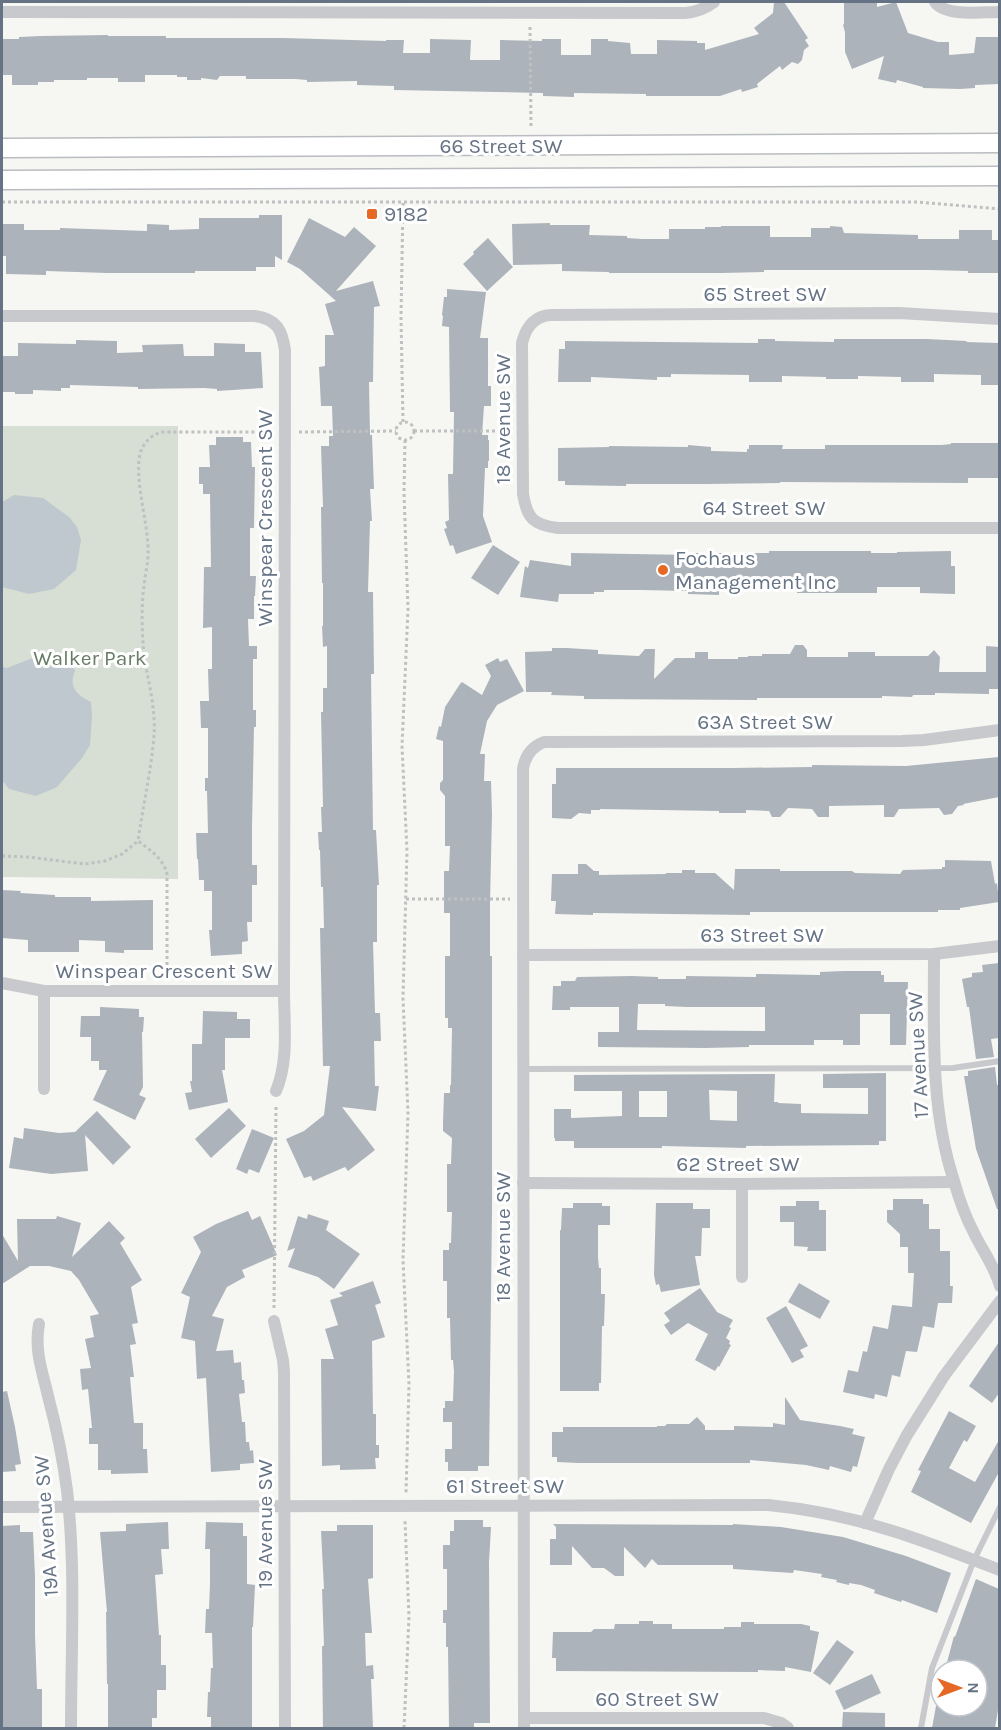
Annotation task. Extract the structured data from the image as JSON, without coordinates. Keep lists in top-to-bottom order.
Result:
{
  "streets": {
    "main road": ["66 Street SW"],
    "street": [
      "65 Street SW",
      "18 Avenue SW",
      "64 Street SW",
      "Winspear Crescent SW",
      "63A Street SW",
      "63 Street SW",
      "17 Avenue SW",
      "62 Street SW",
      "61 Street SW",
      "19 Avenue SW",
      "19A Avenue SW",
      "60 Street SW"
    ]
  },
  "crossings": [
    ["65 Street SW", "18 Avenue SW"],
    ["18 Avenue SW", "64 Street SW"],
    ["18 Avenue SW", "63A Street SW"],
    ["18 Avenue SW", "63 Street SW"],
    ["18 Avenue SW", "62 Street SW"],
    ["18 Avenue SW", "61 Street SW"],
    ["18 Avenue SW", "60 Street SW"],
    ["63 Street SW", "17 Avenue SW"],
    ["17 Avenue SW", "62 Street SW"],
    ["61 Street SW", "19 Avenue SW"],
    ["61 Street SW", "19A Avenue SW"]
  ],
  "parks": ["Walker Park"],
  "places": {
    "transit": ["9182"],
    "other": ["Fochaus Management Inc"]
  },
  "north": "right"
}
